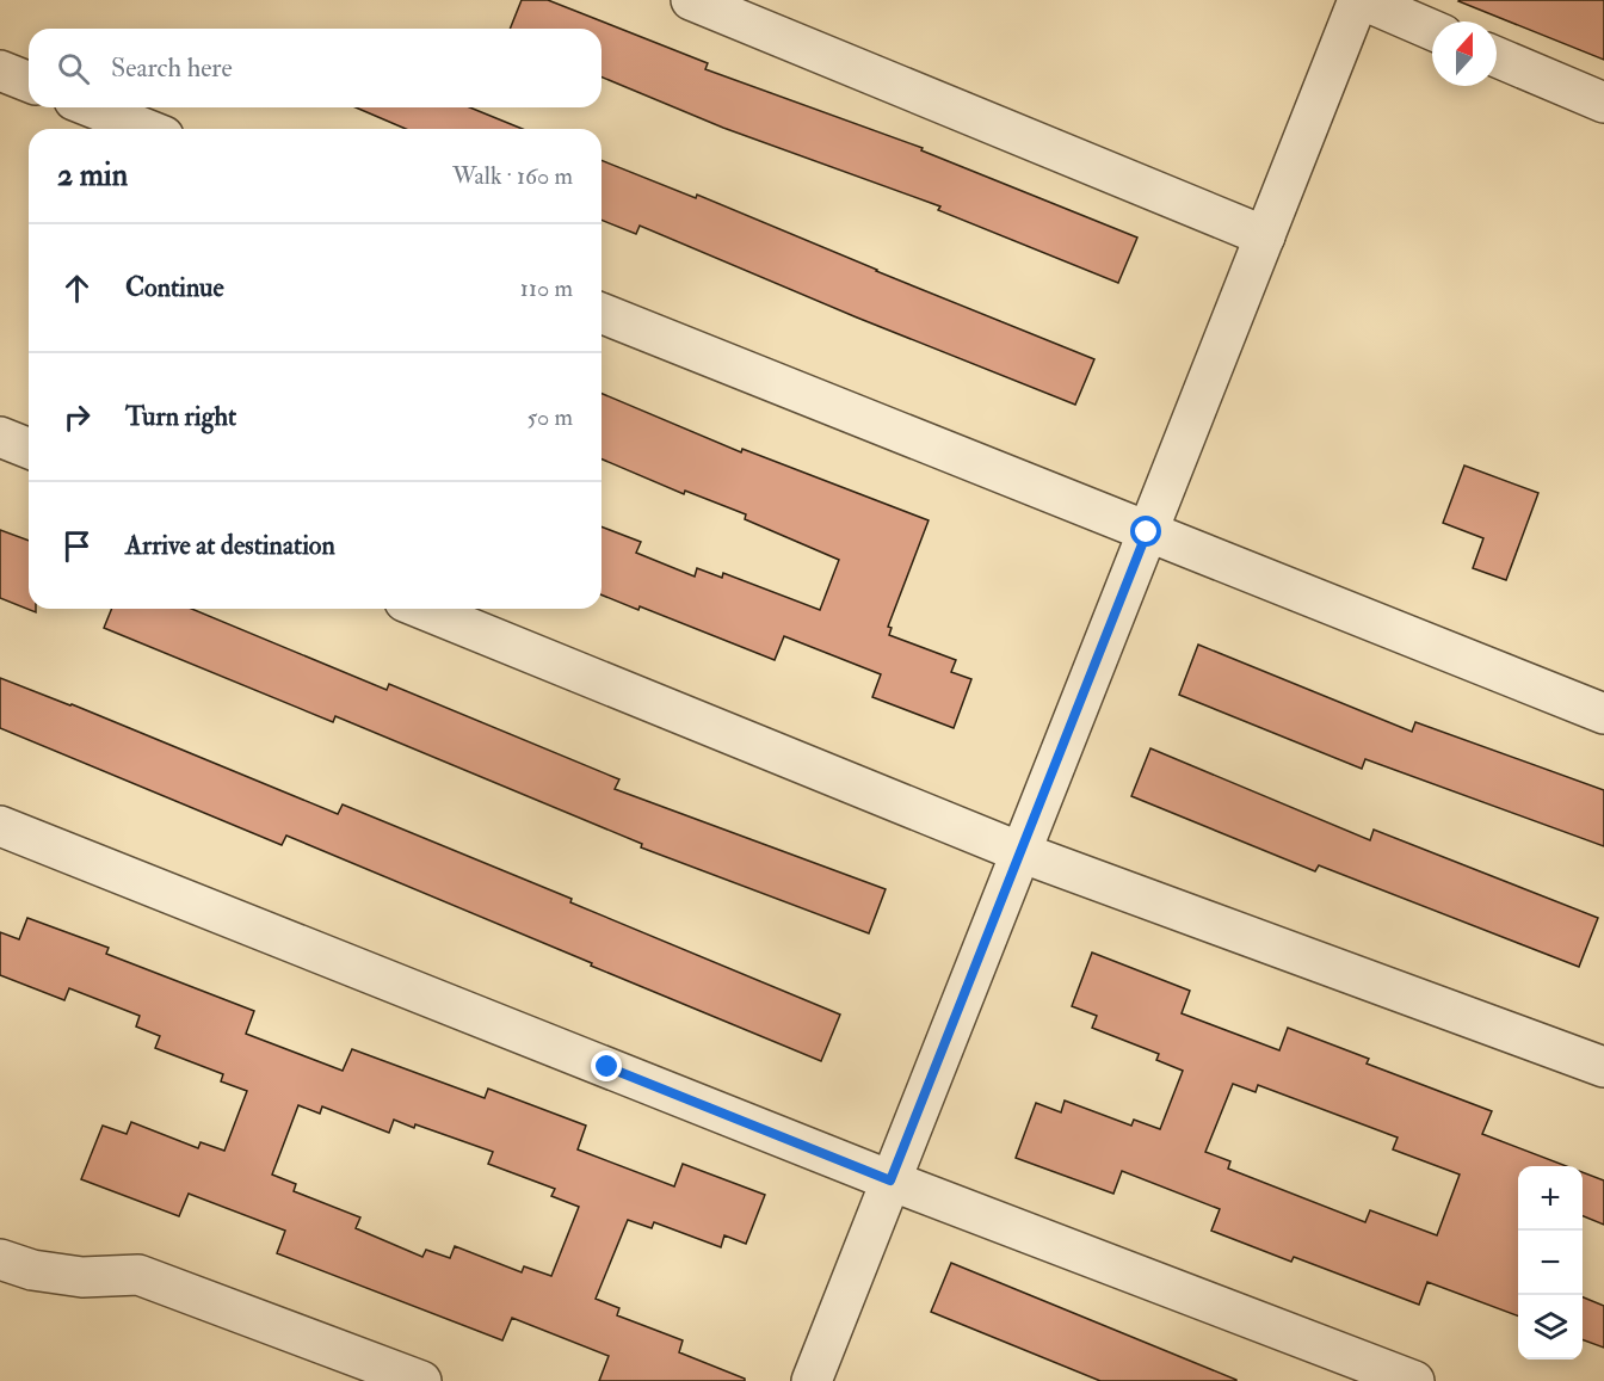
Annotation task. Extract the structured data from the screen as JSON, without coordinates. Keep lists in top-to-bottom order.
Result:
{
  "north": "top",
  "page": {
    "search": "Search here",
    "heading": ["2 min", "Walk · 160 m"],
    "list": [
      ["Continue", "110 m"],
      ["Turn right", "50 m"],
      "Arrive at destination"
    ],
    "map_buttons": ["+", "−"]
  }
}
